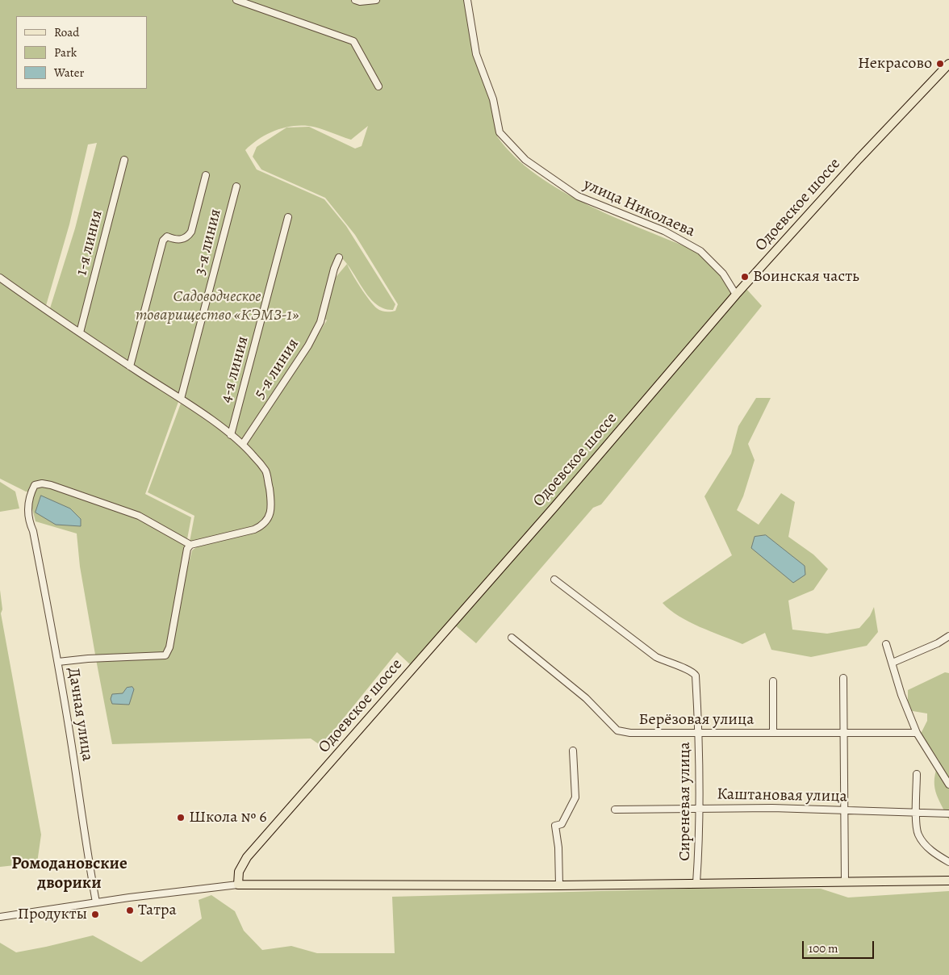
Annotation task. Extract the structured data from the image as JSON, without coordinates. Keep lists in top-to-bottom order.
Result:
{
  "streets": {
    "main road": ["Одоевское шоссе"],
    "street": [
      "улица Николаева",
      "3-я линия",
      "1-я линия",
      "5-я линия",
      "4-я линия",
      "Дачная улица",
      "Берёзовая улица",
      "Каштановая улица",
      "Сиреневая улица"
    ]
  },
  "crossings": [
    ["Одоевское шоссе", "улица Николаева"],
    ["Берёзовая улица", "Сиреневая улица"],
    ["Каштановая улица", "Сиреневая улица"]
  ],
  "districts": ["Ромодановские дворики"],
  "parks": ["Садоводческое товарищество «КЭМЗ-1»"],
  "places": [
    "Некрасово",
    "Воинская часть",
    "Школа № 6",
    "Татра",
    "Продукты"
  ],
  "legend": ["Road", "Park", "Water"],
  "scale_bar": "100 m"
}
